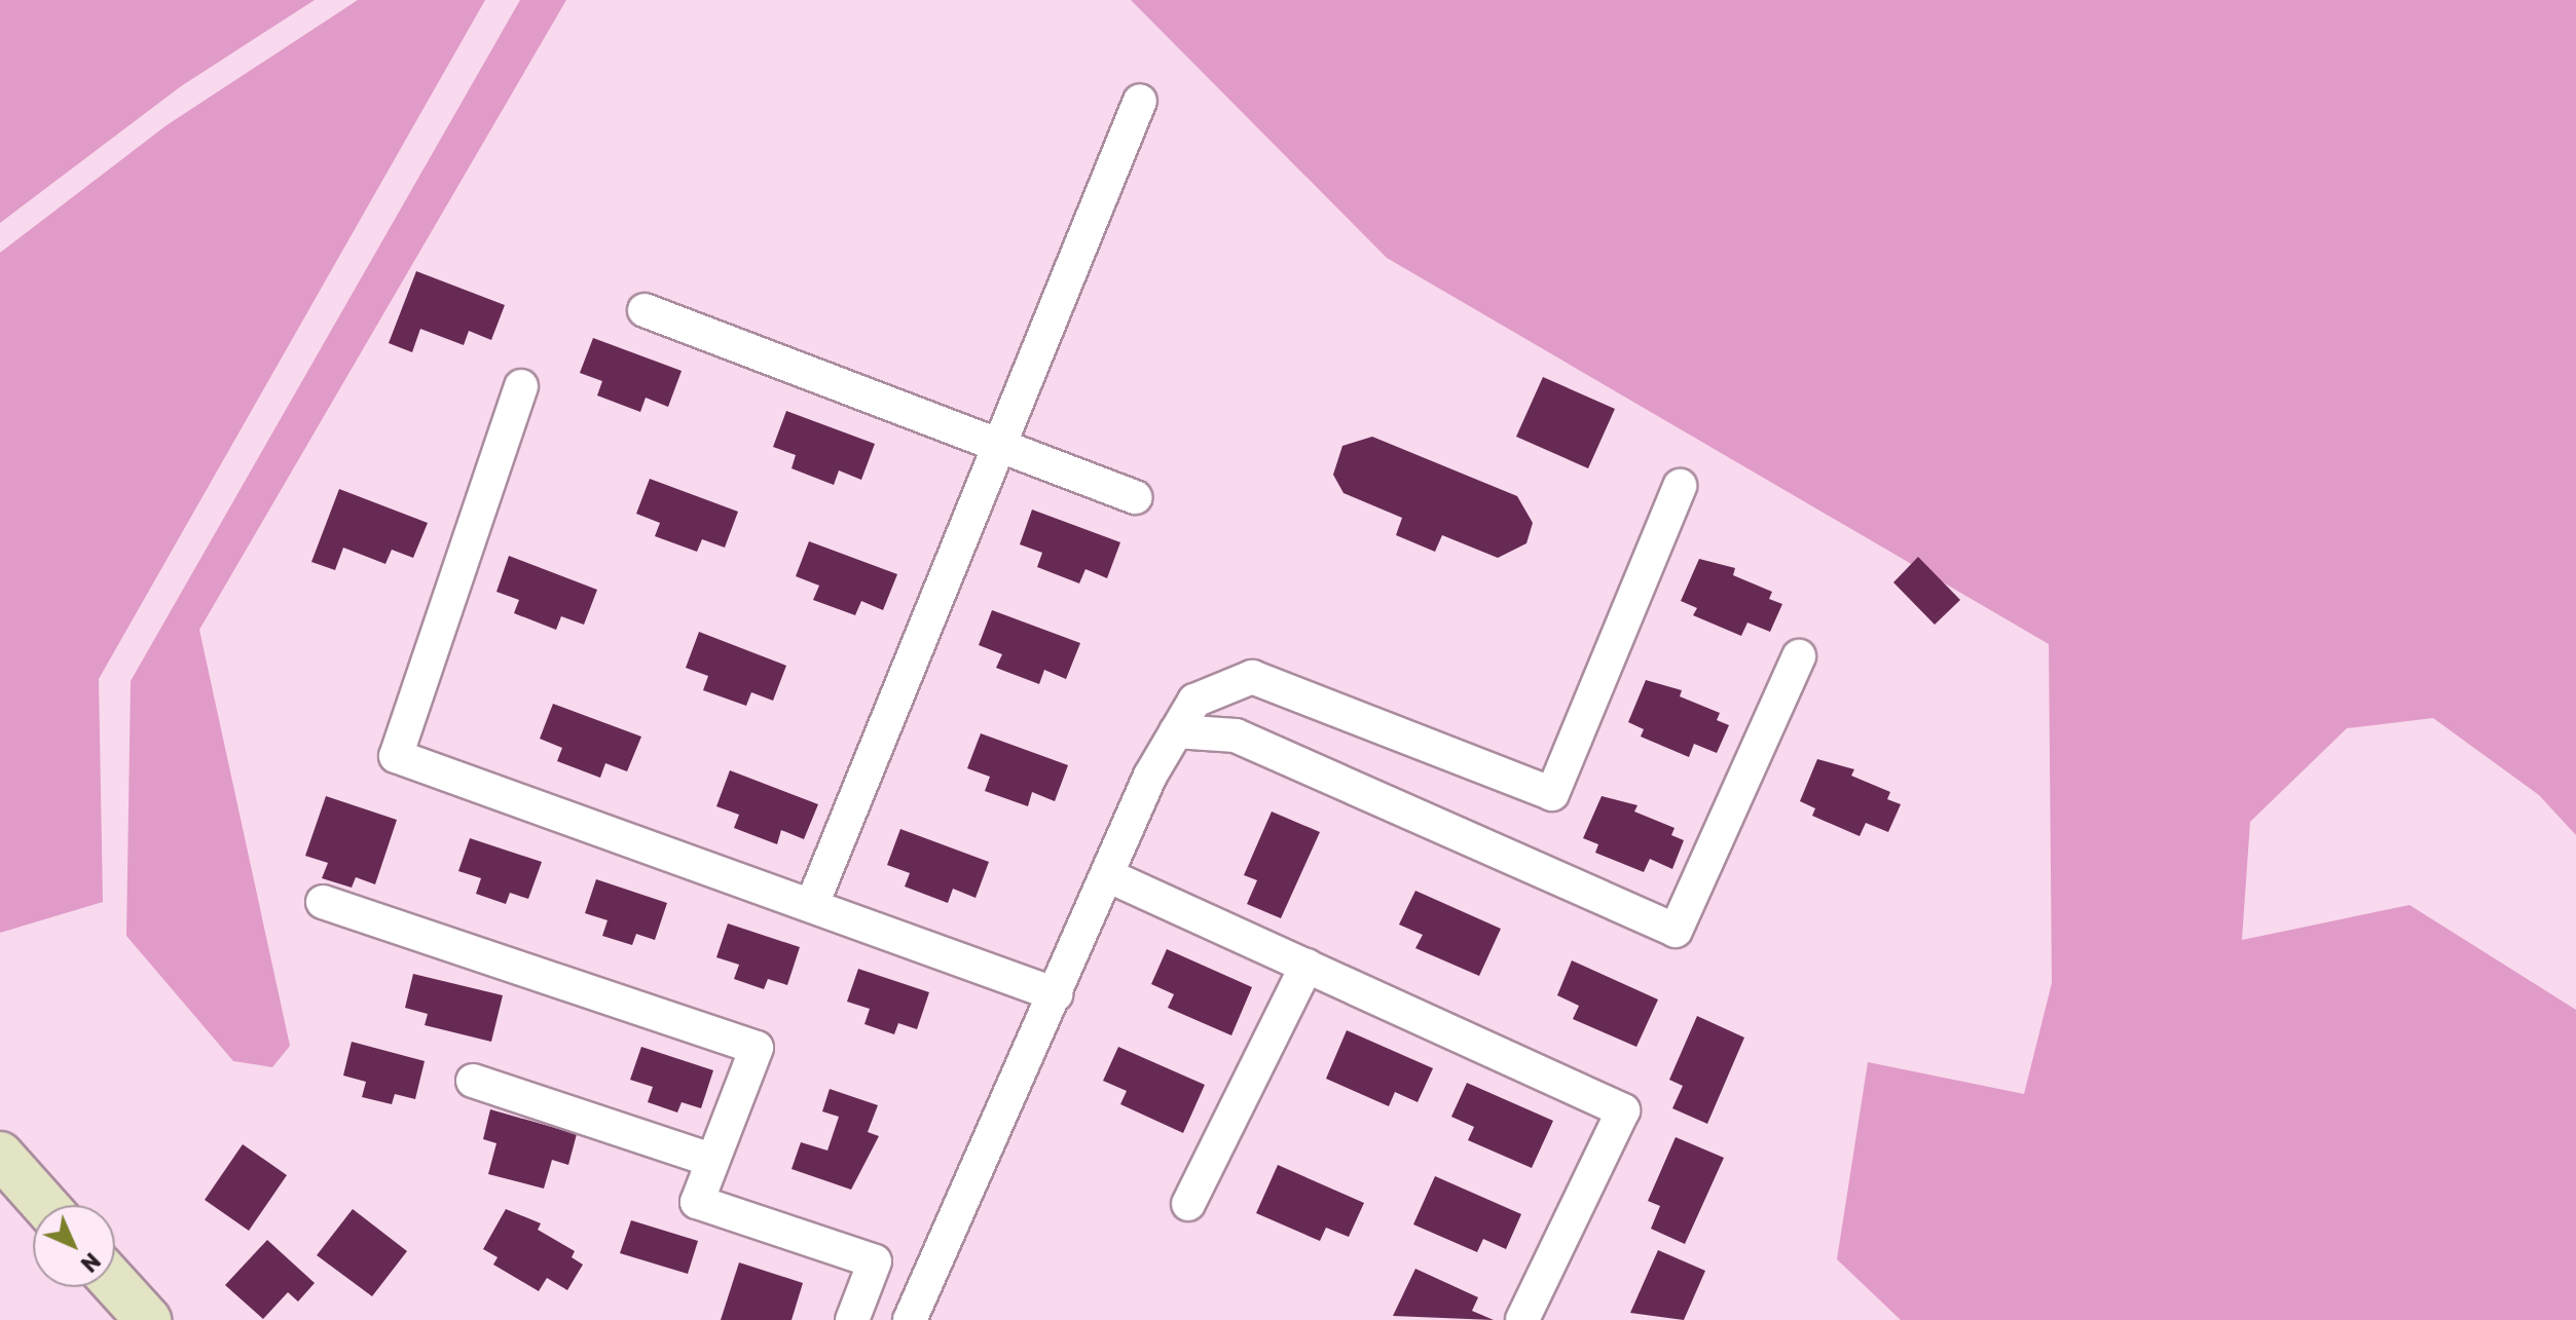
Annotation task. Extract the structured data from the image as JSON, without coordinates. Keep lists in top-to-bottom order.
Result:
{
  "north": "bottom right"
}
